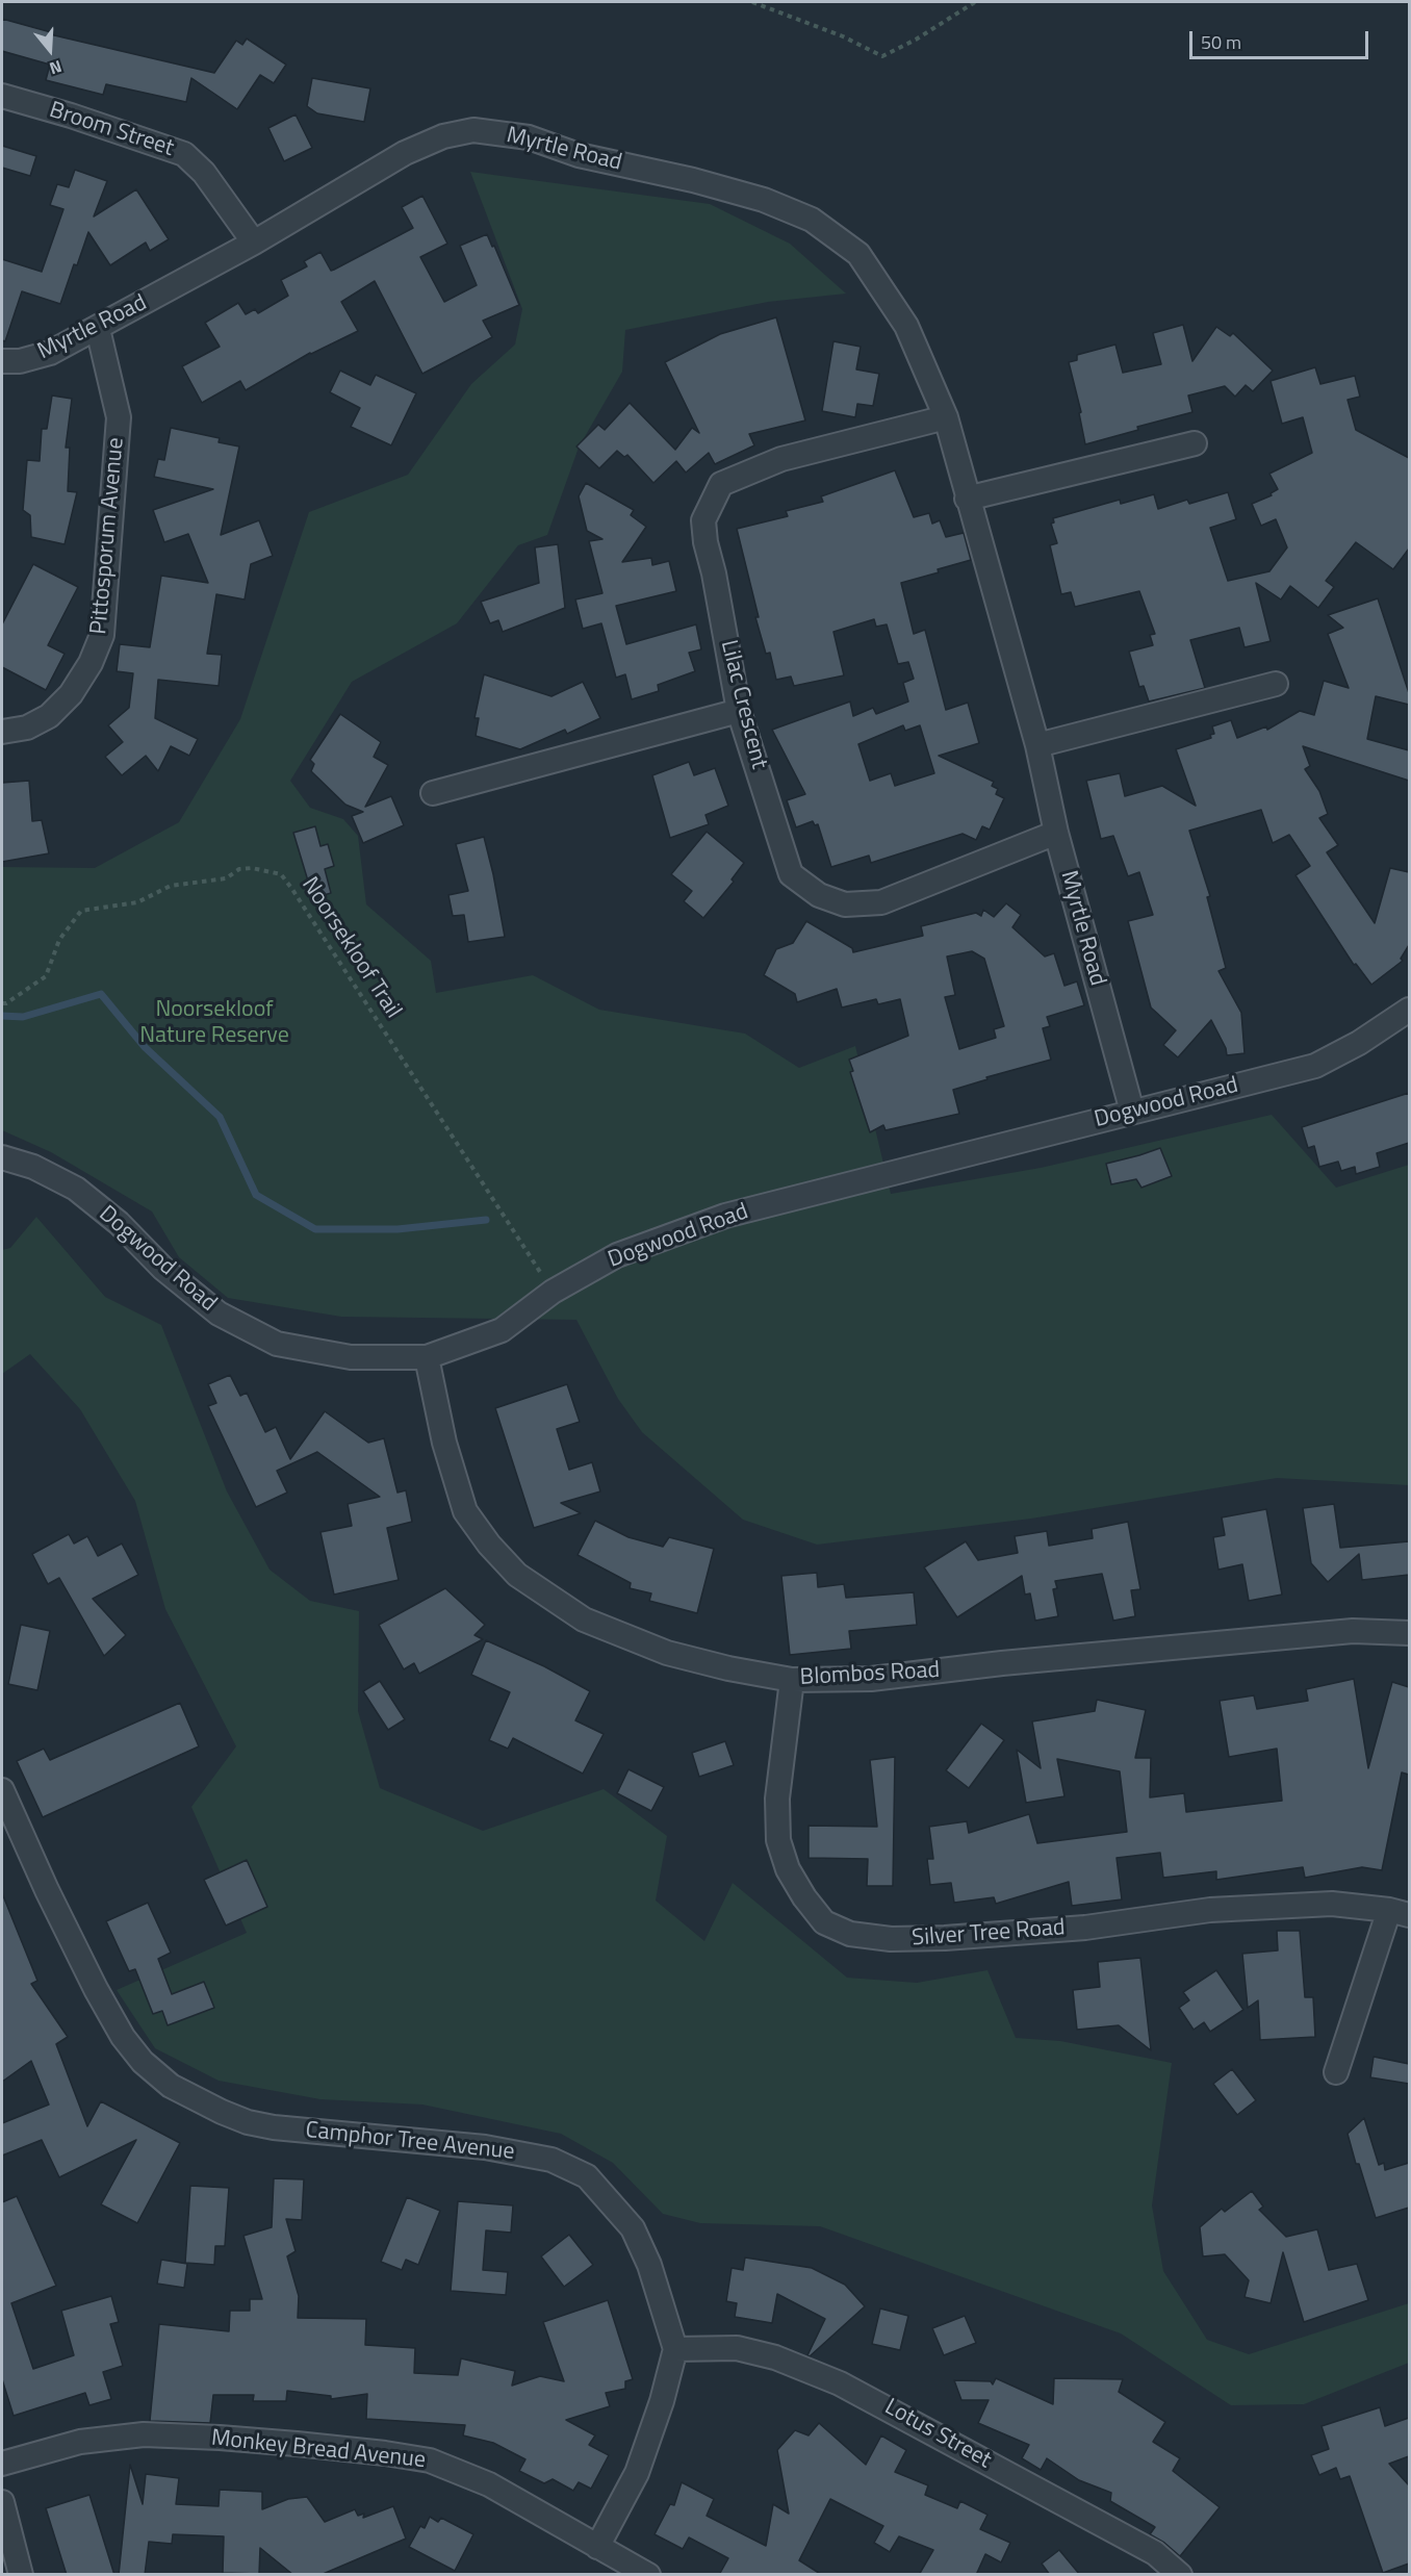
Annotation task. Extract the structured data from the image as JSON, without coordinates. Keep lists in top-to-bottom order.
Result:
{
  "streets": {
    "street": [
      "Broom Street",
      "Myrtle Road",
      "Pittosporum Avenue",
      "Lilac Crescent",
      "Dogwood Road",
      "Blombos Road",
      "Silver Tree Road",
      "Camphor Tree Avenue",
      "Lotus Street",
      "Monkey Bread Avenue"
    ],
    "path": ["Noorsekloof Trail"]
  },
  "crossings": [
    ["Broom Street", "Myrtle Road"],
    ["Myrtle Road", "Pittosporum Avenue"],
    ["Myrtle Road", "Lilac Crescent"],
    ["Myrtle Road", "Dogwood Road"],
    ["Noorsekloof Trail", "Dogwood Road"],
    ["Dogwood Road", "Blombos Road"],
    ["Blombos Road", "Silver Tree Road"],
    ["Camphor Tree Avenue", "Lotus Street"]
  ],
  "parks": ["Noorsekloof Nature Reserve"],
  "scale_bar": "50 m",
  "north": "bottom"
}
